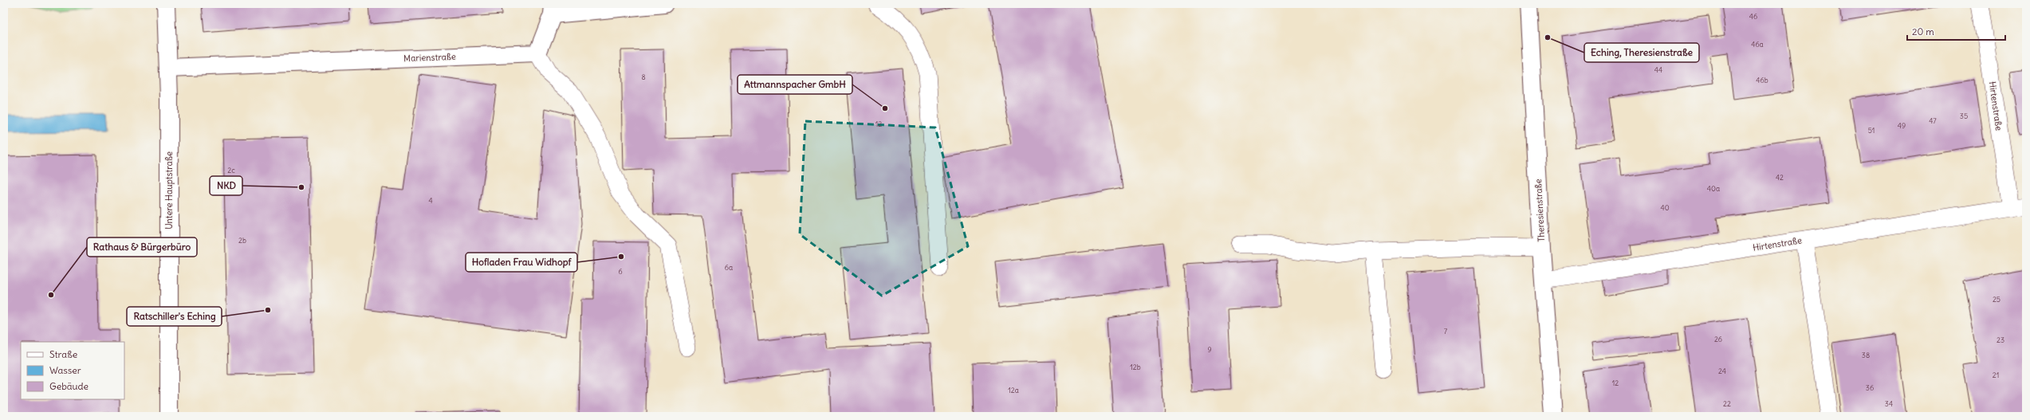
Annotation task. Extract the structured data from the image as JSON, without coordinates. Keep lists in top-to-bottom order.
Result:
{
  "streets": {
    "street": ["Marienstraße", "Untere Hauptstraße", "Theresienstraße"],
    "lane": ["Hirtenstraße"]
  },
  "crossings": [
    ["Marienstraße", "Untere Hauptstraße"],
    ["Hirtenstraße", "Theresienstraße"]
  ],
  "places": [
    "Eching, Theresienstraße",
    "Attmannspacher GmbH",
    "NKD",
    "Hofladen Frau Widhopf",
    "Rathaus & Bürgerbüro",
    "Ratschiller's Eching"
  ],
  "house_numbers": [
    "46",
    "46a",
    "44",
    "8",
    "46b",
    "35",
    "47",
    "12",
    "49",
    "51",
    "2c",
    "42",
    "40a",
    "4",
    "40",
    "2b",
    "6a",
    "6",
    "25",
    "7",
    "26",
    "23",
    "9",
    "38",
    "12b",
    "24",
    "21",
    "12",
    "36",
    "12a",
    "22",
    "34"
  ],
  "legend": ["Straße", "Wasser", "Gebäude"],
  "scale_bar": "20 m"
}
